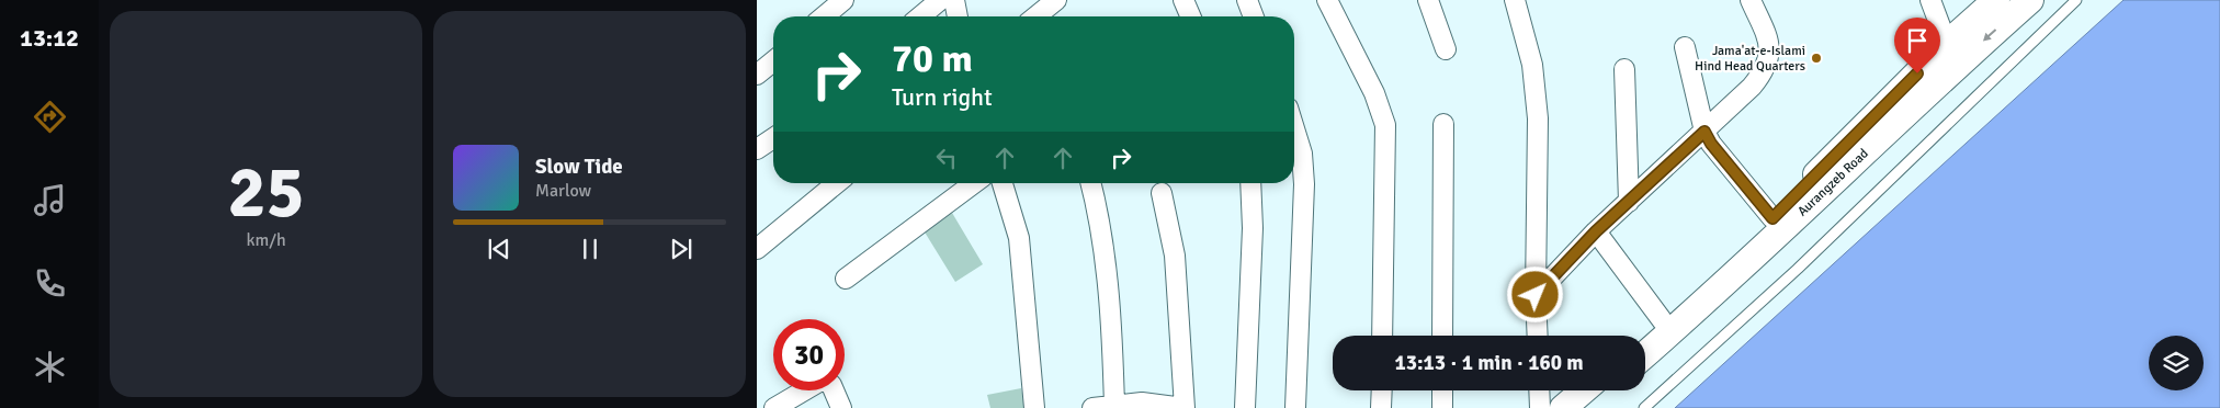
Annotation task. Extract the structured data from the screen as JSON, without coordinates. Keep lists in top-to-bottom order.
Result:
{
  "streets": {
    "main road": ["Aurangzeb Road"]
  },
  "places": ["Jama'at-e-Islami Hind Head Quarters"],
  "page": {
    "tabs": "13:12",
    "tile": ["25", "km/h"],
    "turn": ["70 m", "Turn right"],
    "song": ["Slow Tide", "Marlow"],
    "limit": "30",
    "trip": "13:13 · 1 min · 160 m"
  }
}
